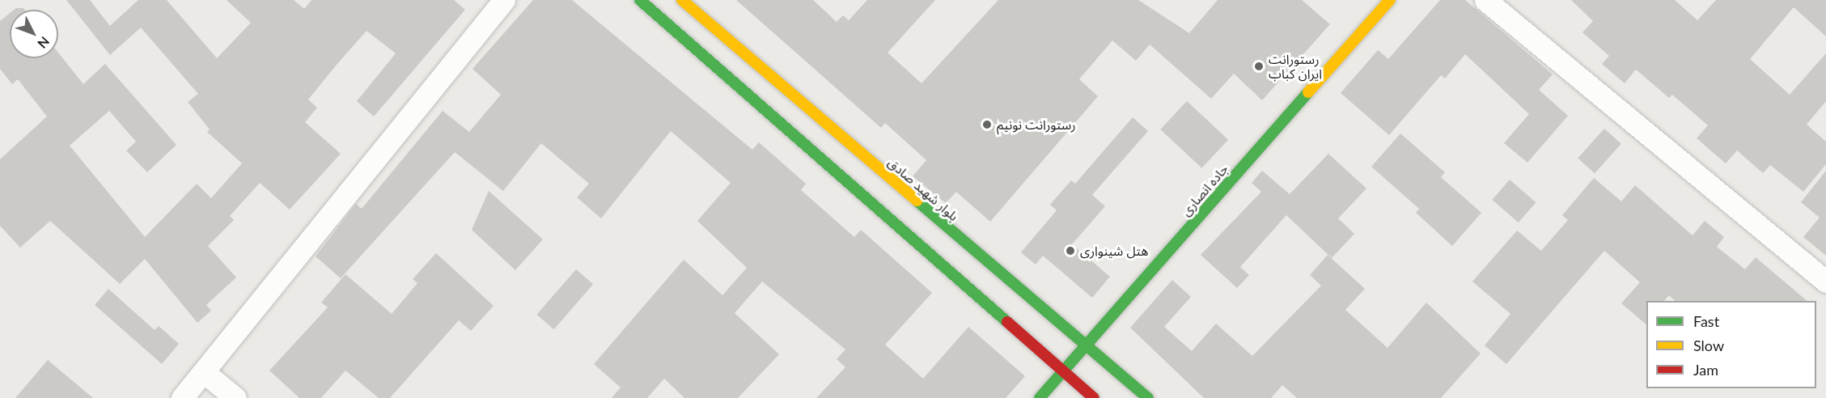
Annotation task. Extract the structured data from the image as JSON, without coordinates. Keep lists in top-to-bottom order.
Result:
{
  "streets": {
    "main road": ["بلوار شهید صادق", "جاده انصاری"]
  },
  "crossings": [
    ["بلوار شهید صادق", "جاده انصاری"]
  ],
  "places": ["رستورانت ایران کباب", "رستورانت نونیم", "هتل شینواری"],
  "legend": ["Fast", "Slow", "Jam"],
  "north": "bottom right"
}
